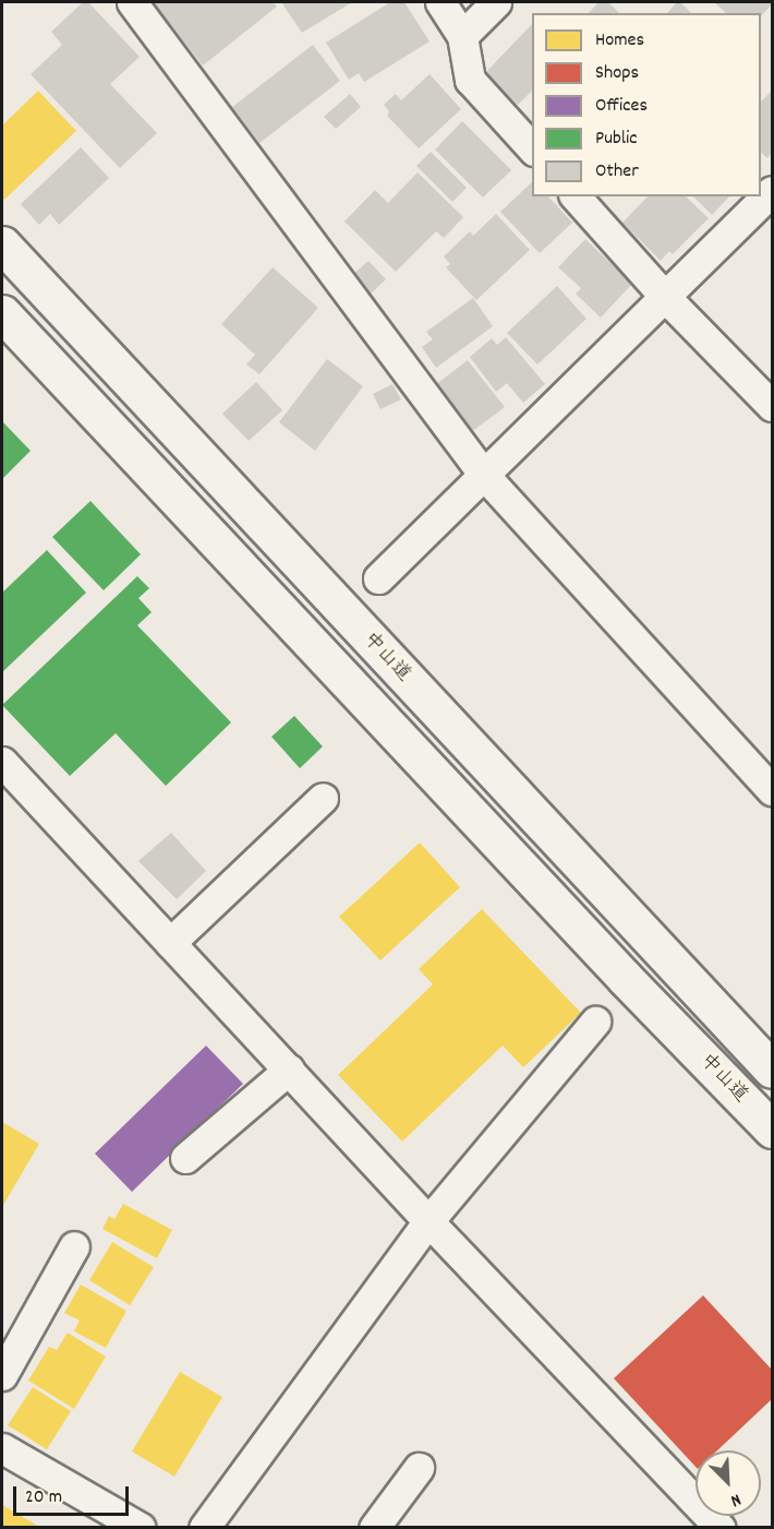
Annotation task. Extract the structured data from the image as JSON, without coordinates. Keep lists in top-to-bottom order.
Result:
{
  "streets": {
    "highway": ["中山道"]
  },
  "legend": [
    "Homes",
    "Shops",
    "Offices",
    "Public",
    "Other"
  ],
  "scale_bar": "20 m",
  "north": "bottom right"
}
